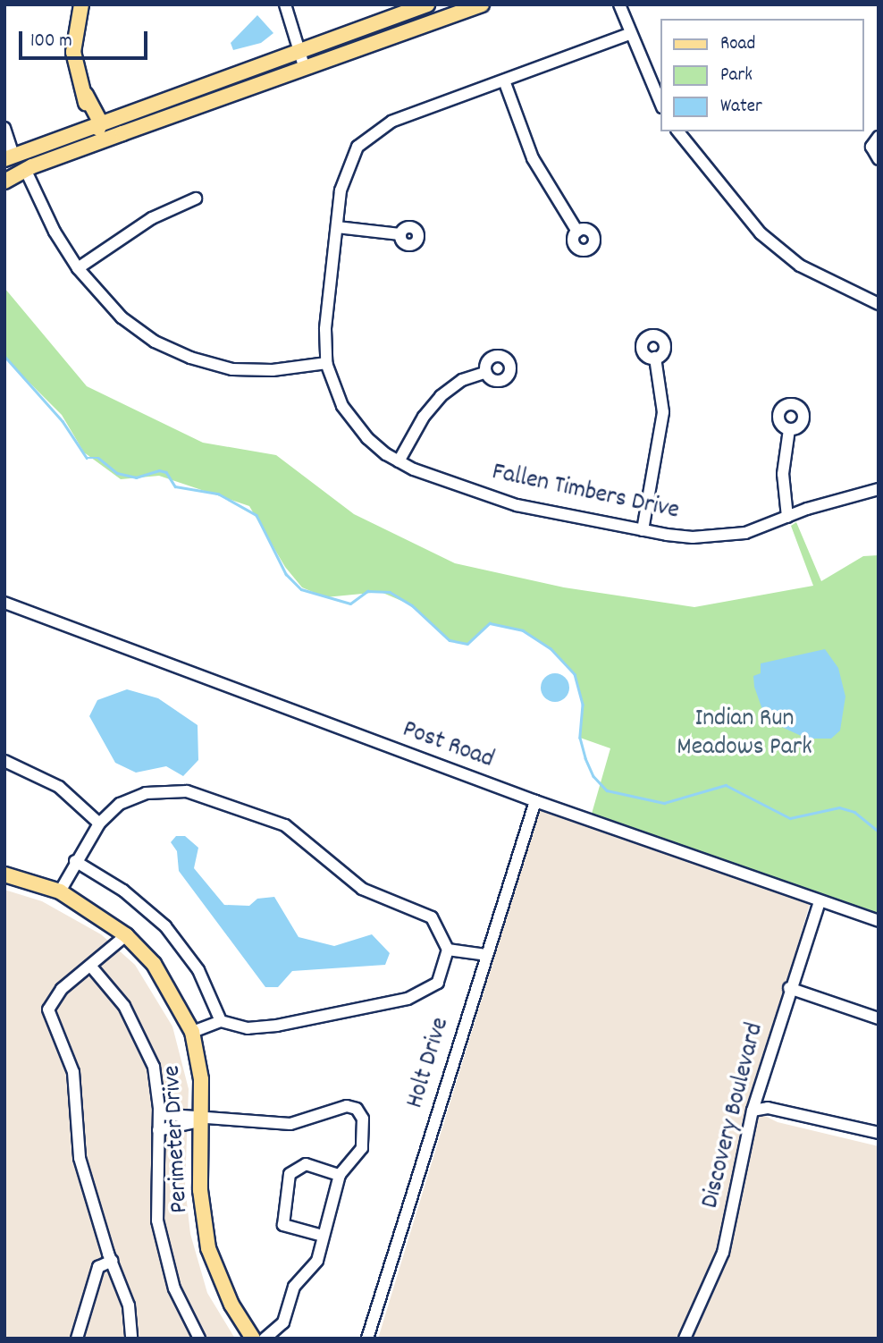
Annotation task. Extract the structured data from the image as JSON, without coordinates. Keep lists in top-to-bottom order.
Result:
{
  "streets": {
    "main road": ["Perimeter Drive"],
    "street": [
      "Fallen Timbers Drive",
      "Post Road",
      "Holt Drive",
      "Discovery Boulevard"
    ]
  },
  "crossings": [
    ["Post Road", "Holt Drive"],
    ["Post Road", "Discovery Boulevard"]
  ],
  "parks": ["Indian Run Meadows Park"],
  "legend": ["Road", "Park", "Water"],
  "scale_bar": "100 m"
}
